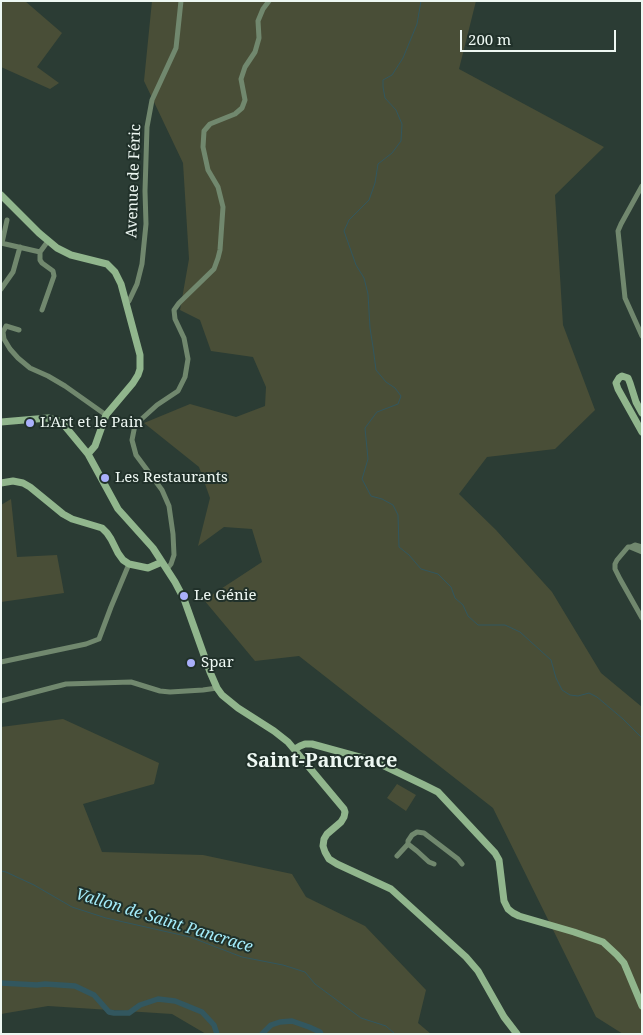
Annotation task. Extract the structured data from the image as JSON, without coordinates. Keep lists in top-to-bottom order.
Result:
{
  "streets": {
    "street": ["Avenue de Féric"]
  },
  "districts": ["Saint-Pancrace"],
  "water": ["Vallon de Saint Pancrace"],
  "places": [
    "L'Art et le Pain",
    "Les Restaurants",
    "Le Génie",
    "Spar"
  ],
  "scale_bar": "200 m"
}
